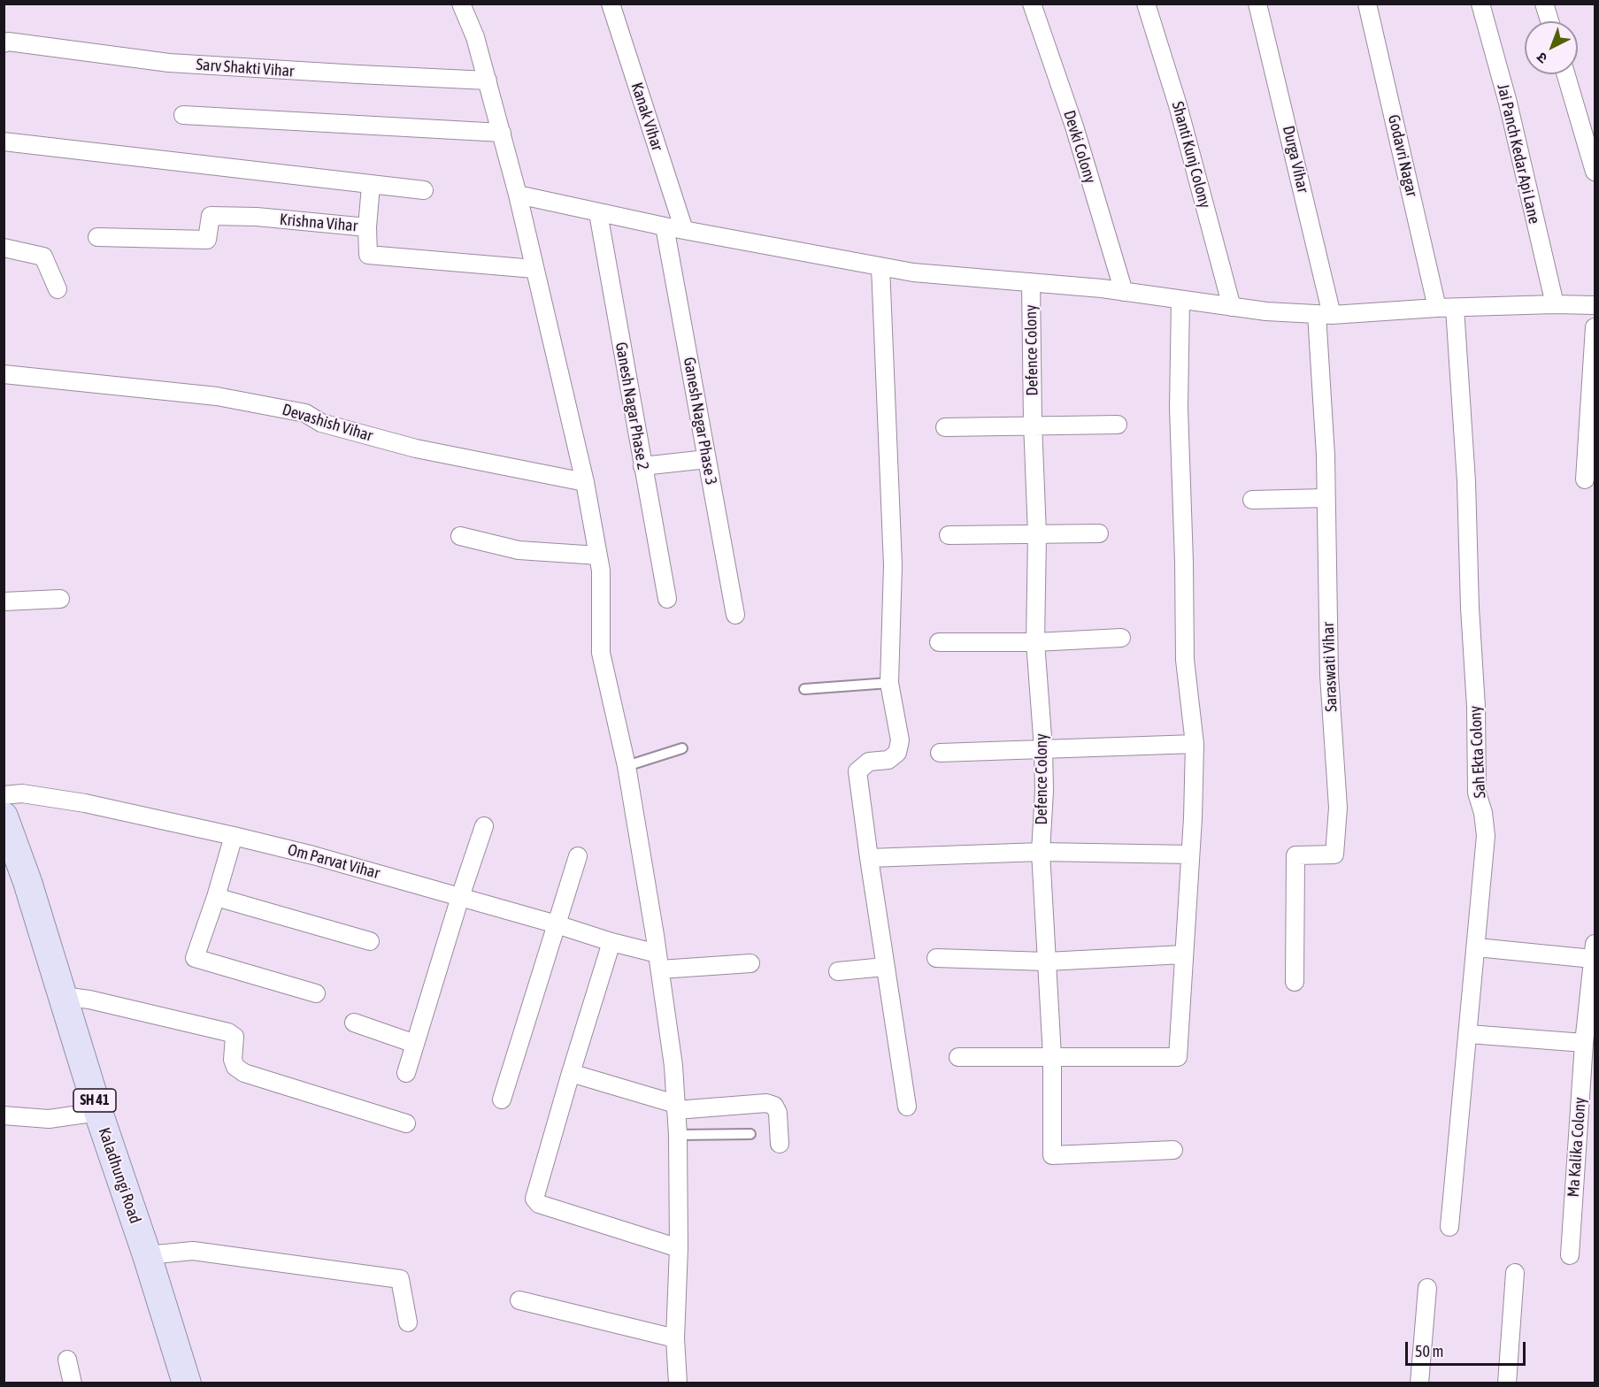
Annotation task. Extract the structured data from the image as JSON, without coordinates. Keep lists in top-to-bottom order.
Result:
{
  "streets": {
    "main road": ["SH 41", "Kaladhungi Road"],
    "street": [
      "Sarv Shakti Vihar",
      "Kanak Vihar",
      "Devki Colony",
      "Jai Panch Kedar Api Lane",
      "Shanti Kunj Colony",
      "Godavri Nagar",
      "Durga Vihar",
      "Krishna Vihar",
      "Defence Colony",
      "Ganesh Nagar Phase 2",
      "Ganesh Nagar Phase 3",
      "Devashish Vihar",
      "Saraswati Vihar",
      "Sah Ekta Colony",
      "Om Parvat Vihar",
      "Ma Kalika Colony"
    ]
  },
  "crossings": [
    ["Durga Vihar", "Saraswati Vihar"]
  ],
  "scale_bar": "50 m",
  "north": "bottom left"
}
